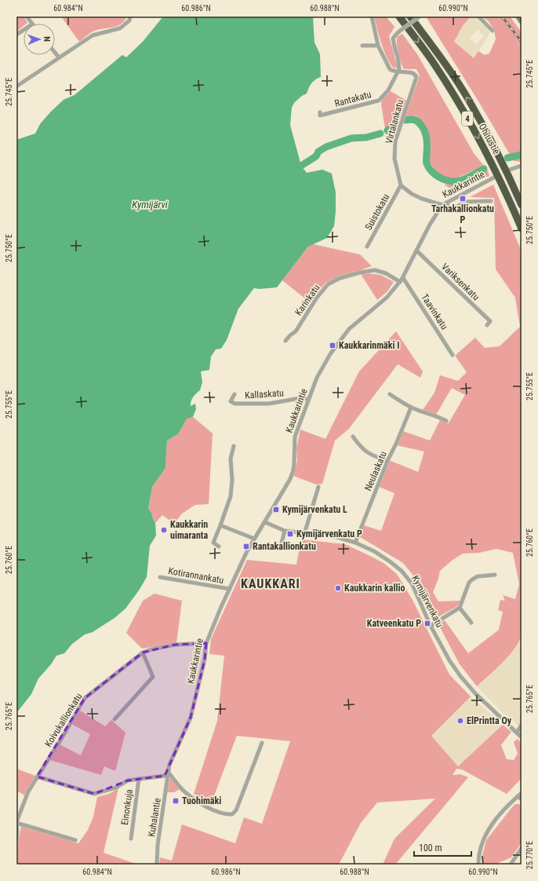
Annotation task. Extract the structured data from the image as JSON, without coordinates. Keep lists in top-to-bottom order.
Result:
{
  "streets": {
    "highway": ["4", "Ohitustie"],
    "street": [
      "Rantakatu",
      "Virtalankatu",
      "Kaukkarintie",
      "Suistokatu",
      "Variksenkatu",
      "Karinkatu",
      "Taavinkatu",
      "Kallaskatu",
      "Neulaskatu",
      "Kotirannankatu",
      "Kymijärvenkatu",
      "Koivukallionkatu",
      "Einonkuja",
      "Kuhalantie"
    ]
  },
  "crossings": [
    ["Rantakatu", "Virtalankatu"],
    ["Virtalankatu", "Suistokatu"],
    ["Kaukkarintie", "Variksenkatu"],
    ["Kaukkarintie", "Karinkatu"],
    ["Kaukkarintie", "Taavinkatu"],
    ["Kaukkarintie", "Kallaskatu"],
    ["Kaukkarintie", "Kotirannankatu"],
    ["Kaukkarintie", "Kymijärvenkatu"],
    ["Kaukkarintie", "Koivukallionkatu"],
    ["Kaukkarintie", "Kuhalantie"],
    ["Neulaskatu", "Kymijärvenkatu"]
  ],
  "districts": ["KAUKKARI"],
  "water": ["Kymijärvi"],
  "places": {
    "transit": [
      "Tarhakallionkatu P",
      "Kaukkarinmäki I",
      "Kymijärvenkatu L",
      "Kymijärvenkatu P",
      "Rantakallionkatu",
      "Katveenkatu P",
      "Tuohimäki"
    ],
    "other": ["Kaukkarin uimaranta", "Kaukkarin kallio", "ElPrintta Oy"]
  },
  "scale_bar": "100 m",
  "north": "right",
  "coordinates": [
    "60.984°N",
    "60.986°N",
    "60.988°N",
    "60.990°N",
    "25.745°E",
    "25.750°E",
    "25.755°E",
    "25.760°E",
    "25.765°E",
    "25.770°E"
  ]
}
